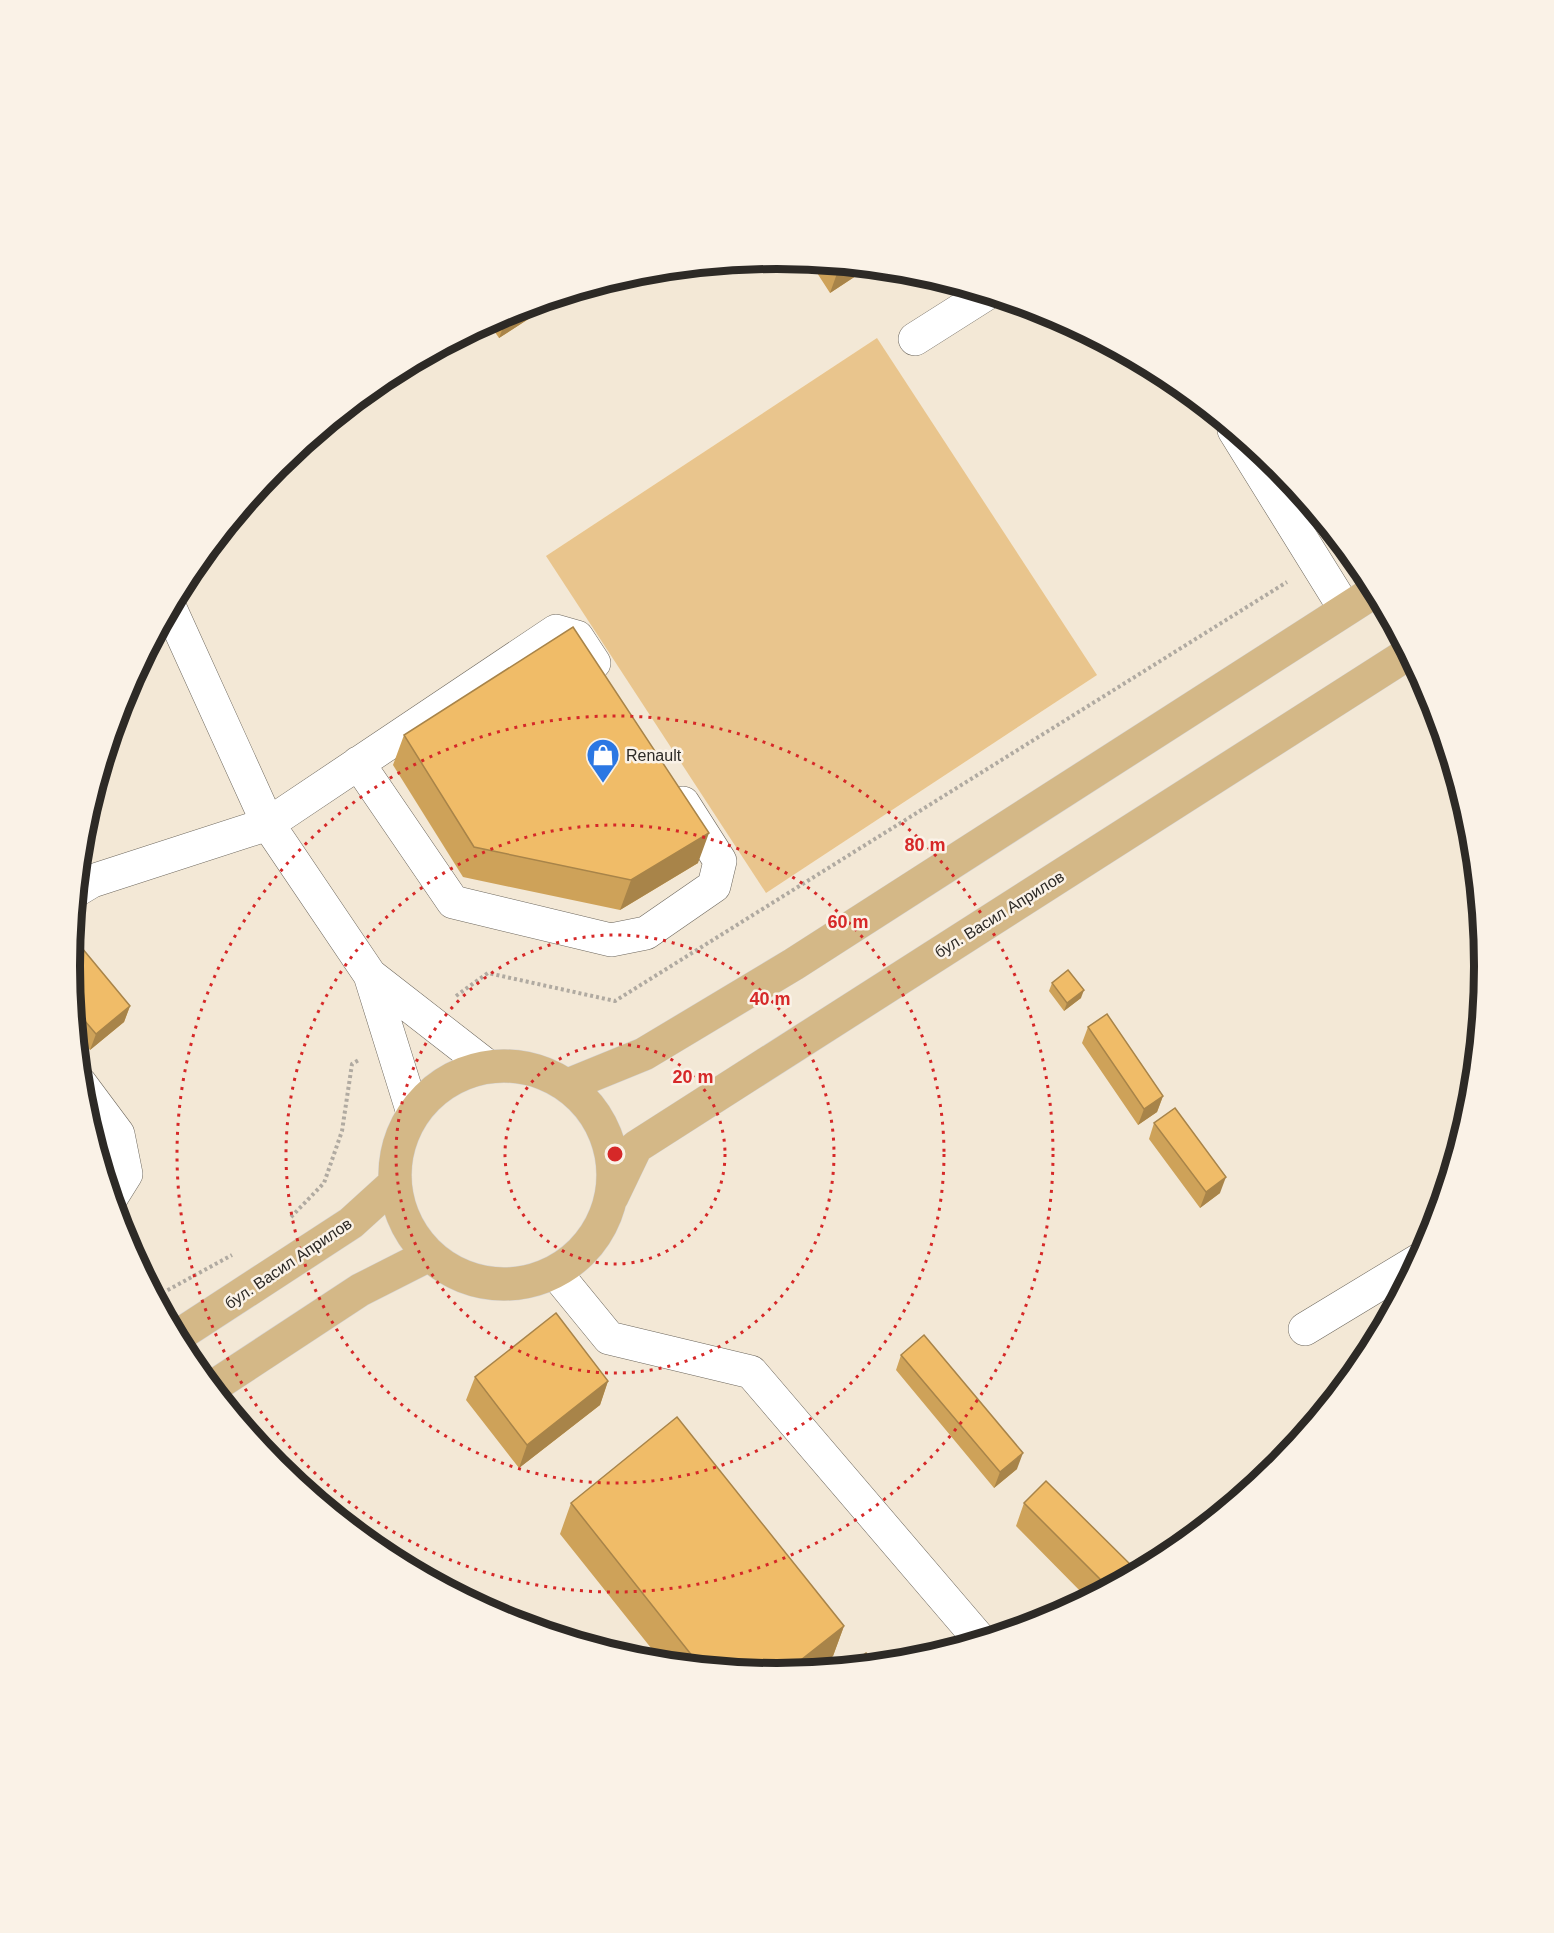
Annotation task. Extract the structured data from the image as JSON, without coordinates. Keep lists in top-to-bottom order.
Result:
{
  "streets": {
    "main road": ["бул. Васил Априлов"]
  },
  "places": {
    "shop": ["Renault"]
  },
  "rings": [
    "80 m",
    "60 m",
    "40 m",
    "20 m"
  ]
}
